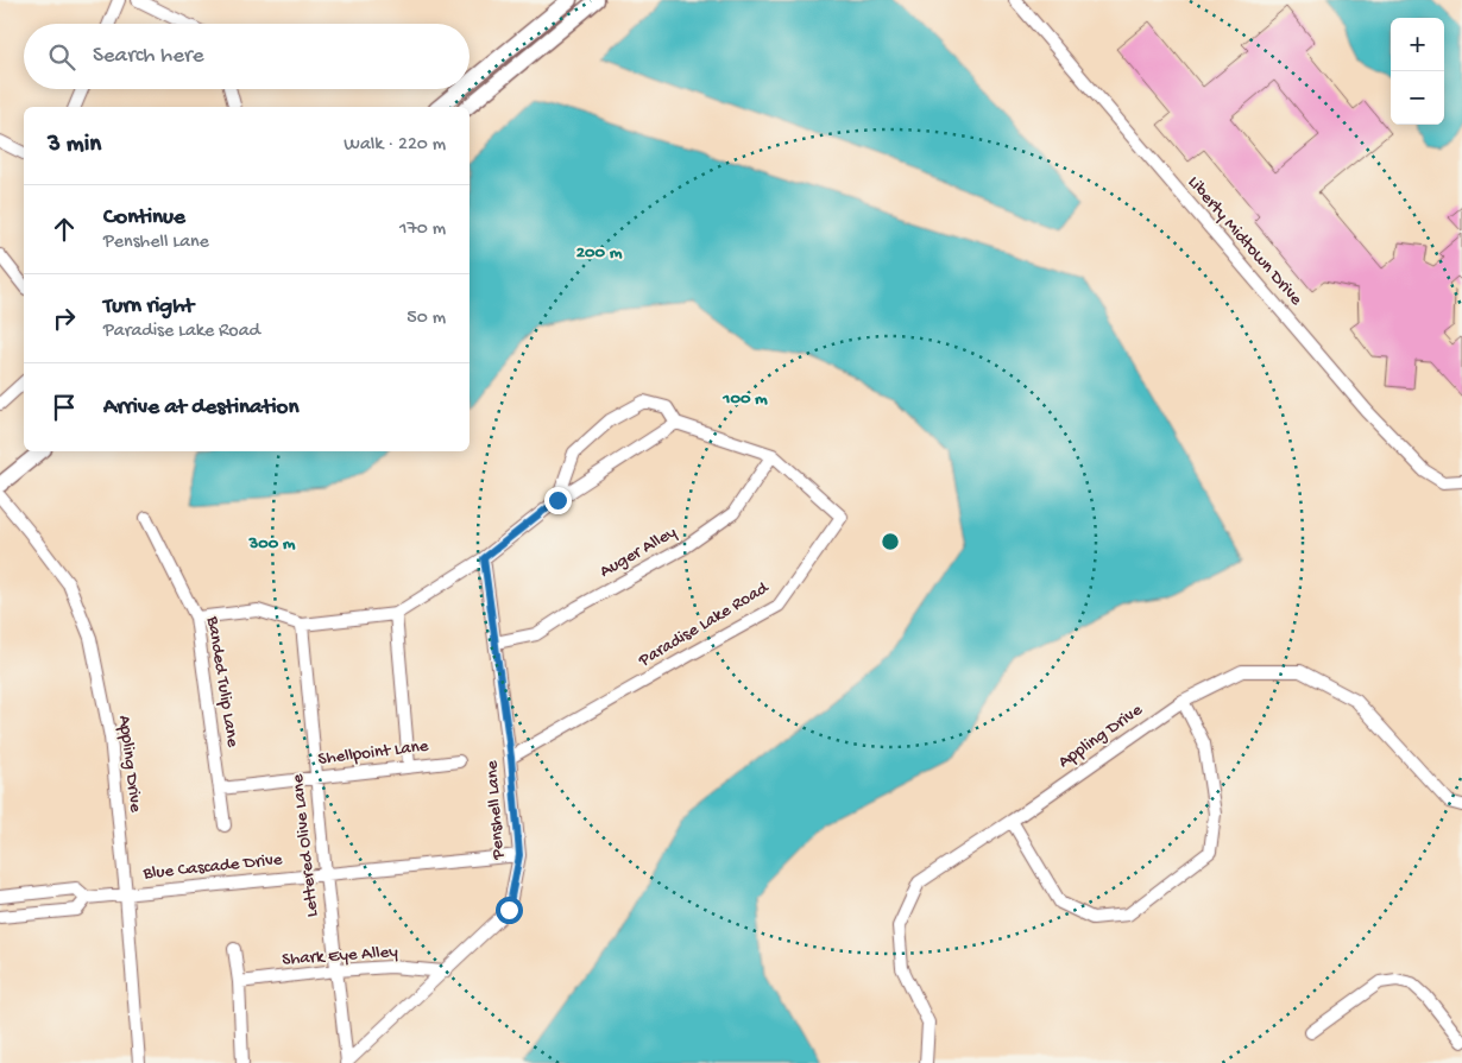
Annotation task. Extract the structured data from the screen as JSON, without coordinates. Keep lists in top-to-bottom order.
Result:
{
  "streets": {
    "street": [
      "Liberty Midtown Drive",
      "Auger Alley",
      "Paradise Lake Road",
      "Banded Tulip Lane",
      "Appling Drive",
      "Shellpoint Lane",
      "Penshell Lane",
      "Lettered Olive Lane",
      "Blue Cascade Drive",
      "Shark Eye Alley"
    ]
  },
  "crossings": [
    ["Auger Alley", "Paradise Lake Road"],
    ["Auger Alley", "Penshell Lane"],
    ["Paradise Lake Road", "Penshell Lane"],
    ["Banded Tulip Lane", "Shellpoint Lane"],
    ["Appling Drive", "Blue Cascade Drive"],
    ["Shellpoint Lane", "Lettered Olive Lane"],
    ["Penshell Lane", "Lettered Olive Lane"],
    ["Penshell Lane", "Blue Cascade Drive"],
    ["Penshell Lane", "Shark Eye Alley"],
    ["Lettered Olive Lane", "Blue Cascade Drive"],
    ["Lettered Olive Lane", "Shark Eye Alley"]
  ],
  "page": {
    "map_buttons": ["+", "−"],
    "search": "Search here",
    "heading": ["3 min", "Walk · 220 m"],
    "list": [
      ["Continue", "Penshell Lane", "170 m"],
      ["Turn right", "Paradise Lake Road", "50 m"],
      "Arrive at destination"
    ]
  },
  "rings": ["200 m", "100 m", "300 m"]
}
